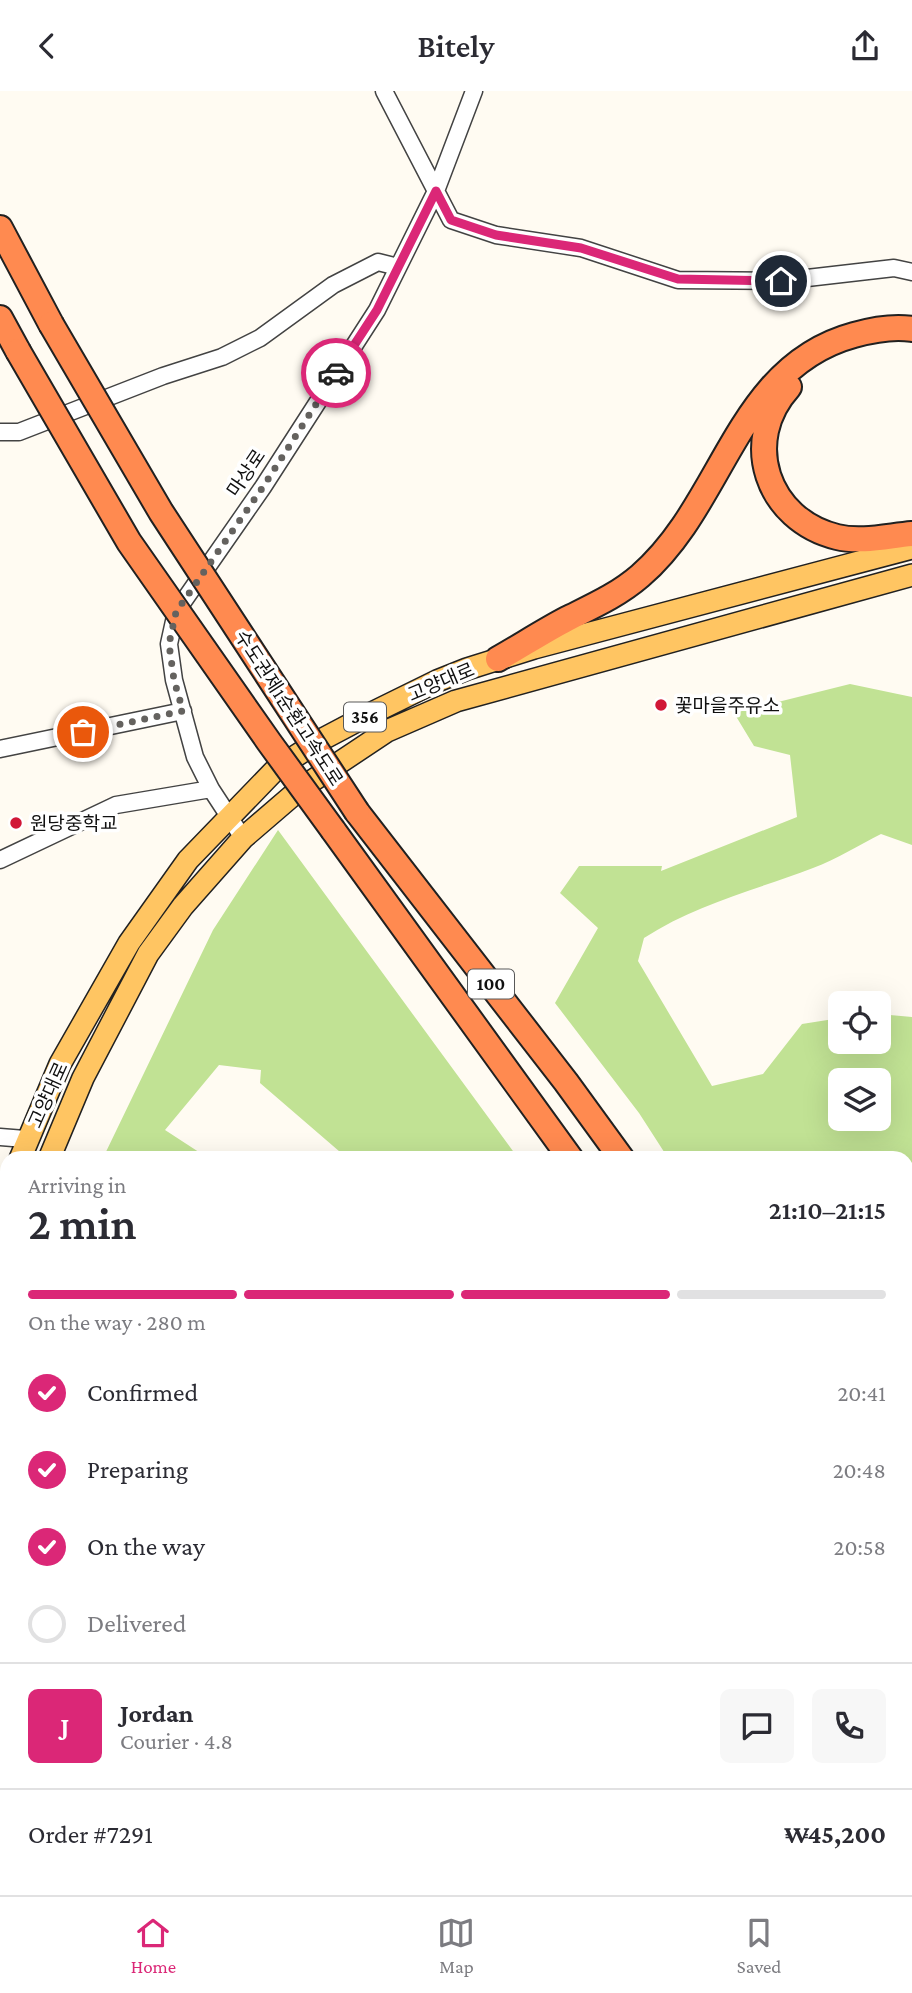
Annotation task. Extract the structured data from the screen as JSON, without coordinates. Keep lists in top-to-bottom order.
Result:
{
  "streets": {
    "highway": ["수도권제1순환고속도로", "100"],
    "main road": ["고양대로", "356"],
    "street": ["마상로"]
  },
  "crossings": [
    ["마상로", "고양대로"]
  ],
  "places": ["꽃마을주유소", "원당중학교"],
  "page": {
    "header": "Bitely",
    "heading": ["2 min", "Arriving in", "21:10–21:15"],
    "panel": [
      "Jordan",
      "Courier · 4.8",
      "Order #7291",
      "₩45,200"
    ],
    "bar": "On the way · 280 m",
    "list": [
      ["Confirmed", "20:41"],
      ["Preparing", "20:48"],
      ["On the way", "20:58"],
      "Delivered"
    ],
    "round": "J",
    "tabs": ["Home", "Map", "Saved"]
  }
}
